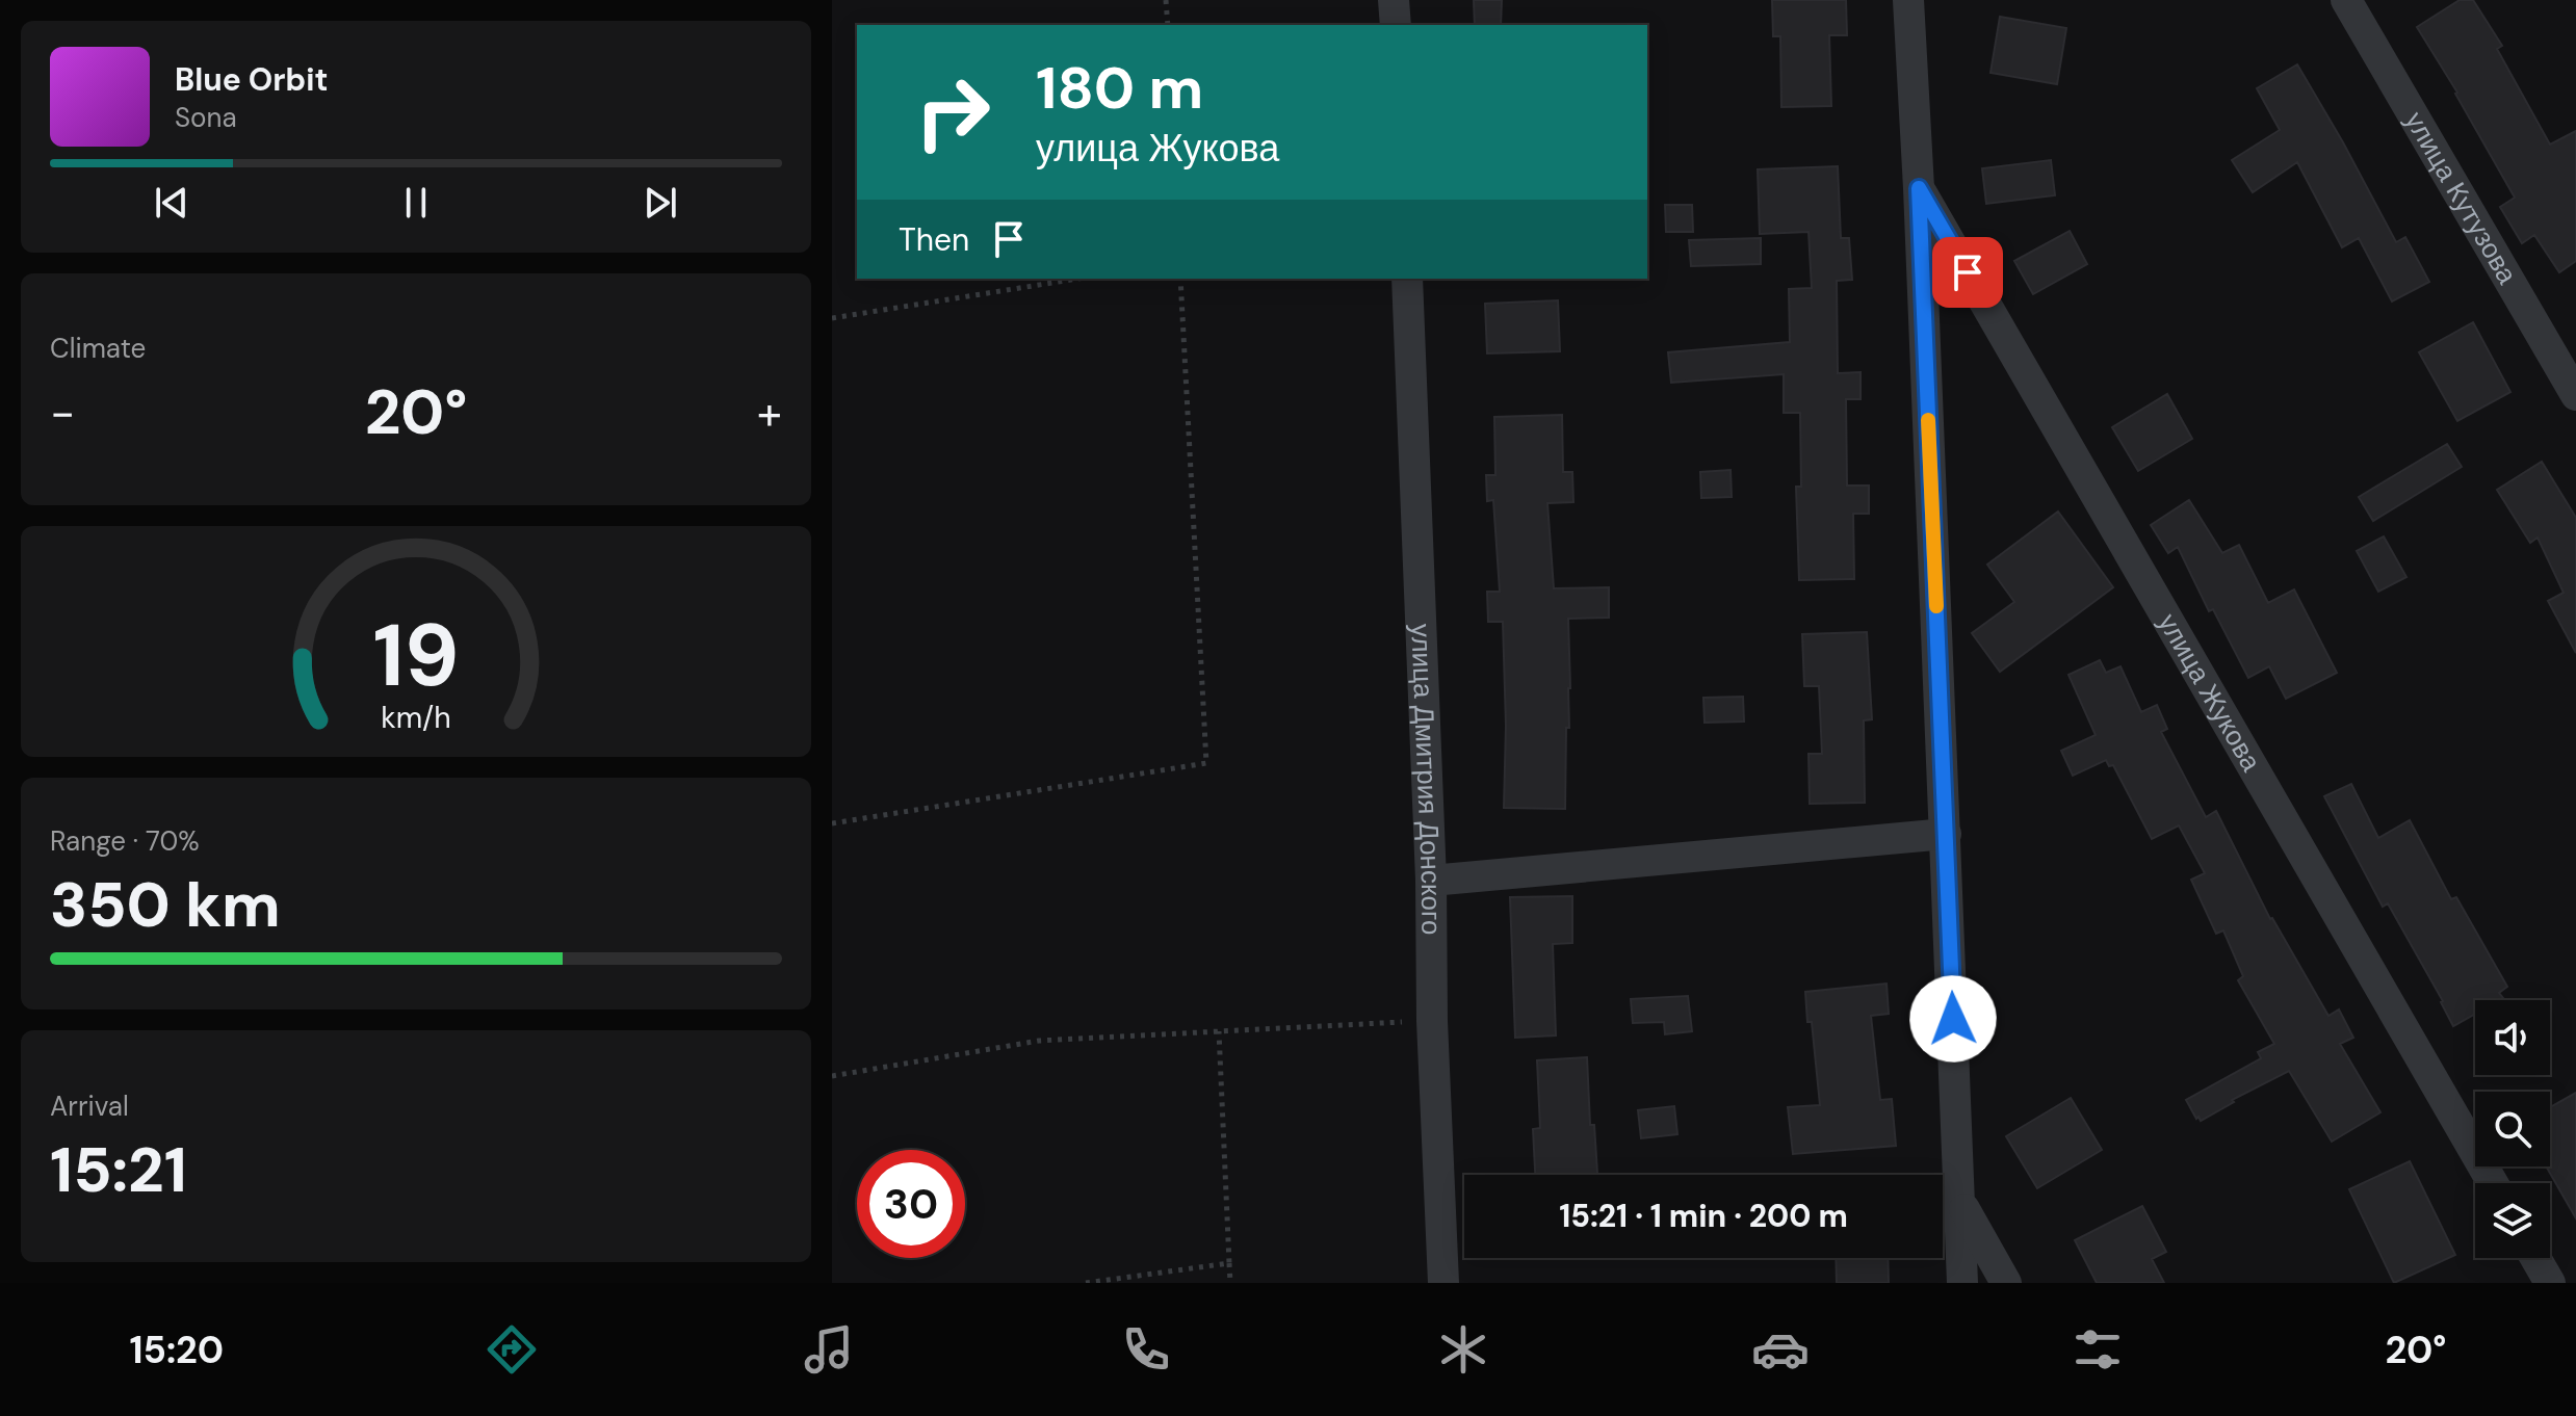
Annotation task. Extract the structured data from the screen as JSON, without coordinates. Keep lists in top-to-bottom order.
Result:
{
  "streets": {
    "street": ["улица Кутузова", "улица Жукова", "улица Дмитрия Донского"]
  },
  "page": {
    "turn": ["180 m", "улица Жукова"],
    "song": ["Blue Orbit", "Sona"],
    "then": "Then",
    "tile": [
      "Climate",
      ["Range · 70%", "350 km"],
      ["Arrival", "15:21"]
    ],
    "heat": ["−", "20°", "+"],
    "limit": "30",
    "trip": "15:21 · 1 min · 200 m",
    "tabs": ["15:20", "20°"],
    "gauge": ["19", "km/h"]
  }
}
